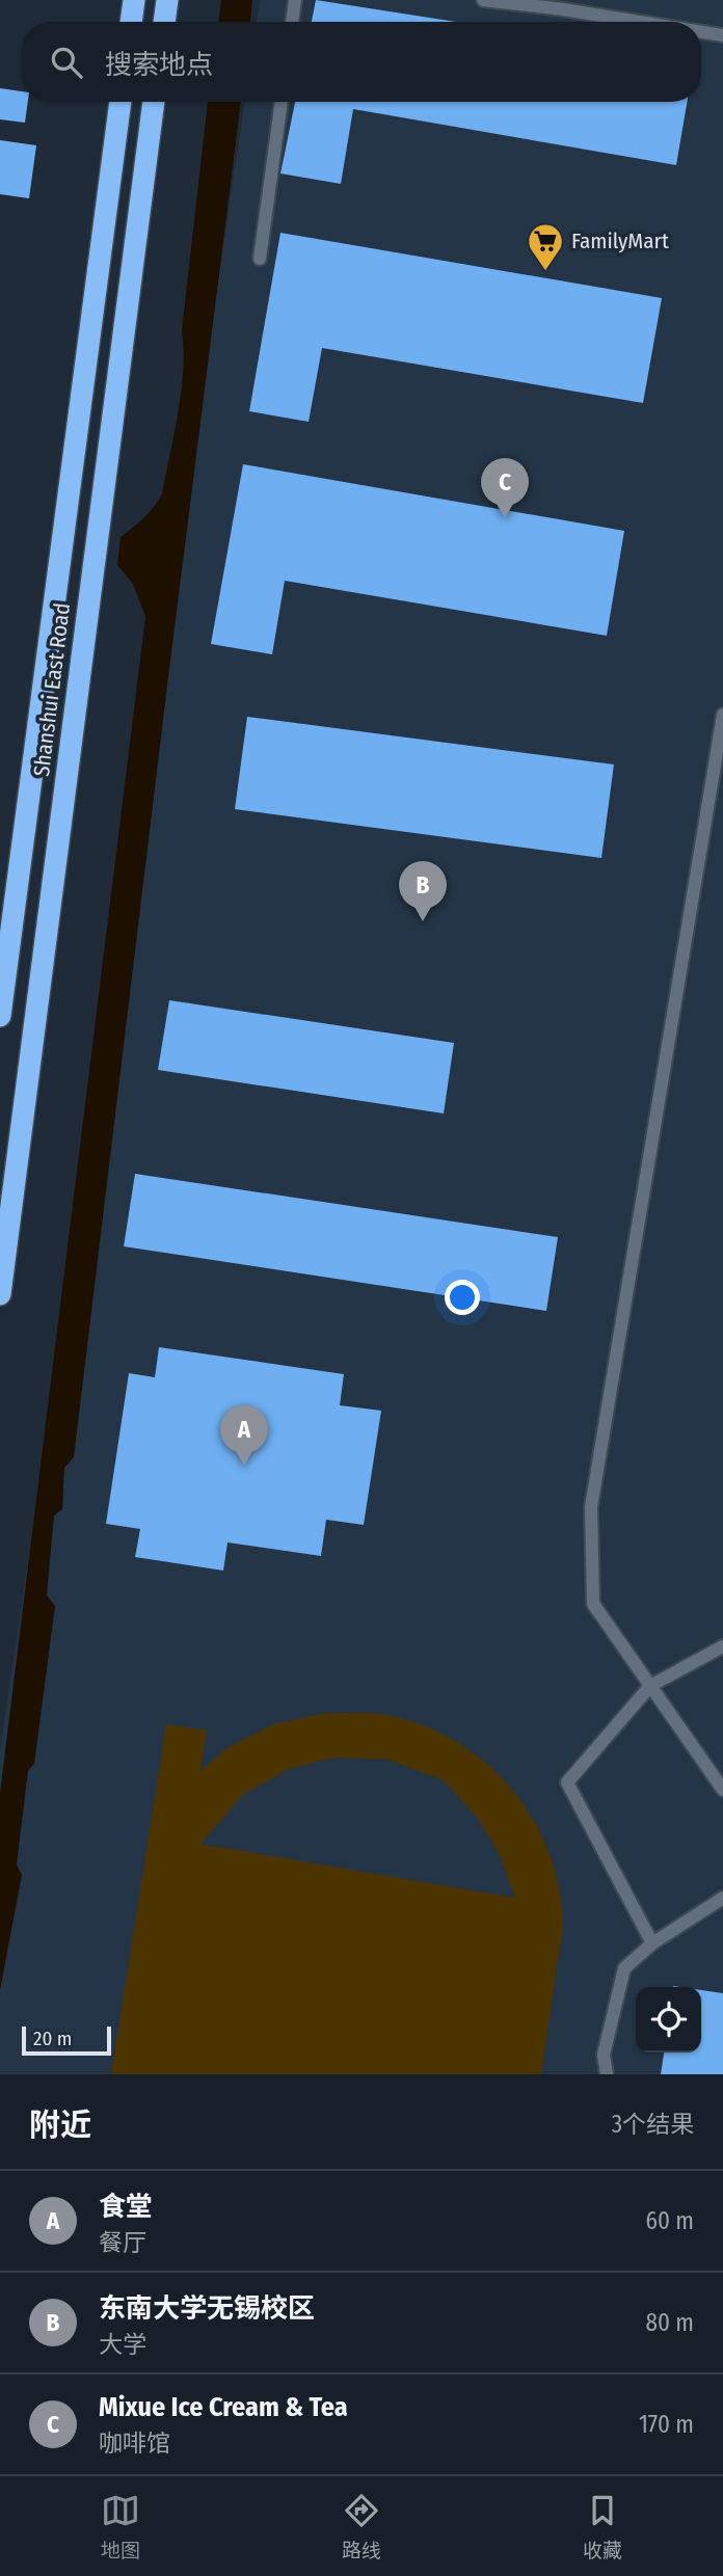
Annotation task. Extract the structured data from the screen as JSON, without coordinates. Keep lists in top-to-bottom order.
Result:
{
  "streets": {
    "highway": ["Shanshui East Road"]
  },
  "places": {
    "supermarket": ["FamilyMart"]
  },
  "scale_bar": "20 m",
  "page": {
    "search": "搜索地点",
    "pins": ["C", "B", "A"],
    "scale": "20 m",
    "heading": ["附近", "3个结果"],
    "list": [
      {
        "mark": "A",
        "name": "食堂",
        "note": "餐厅",
        "value": "60 m"
      },
      {
        "mark": "B",
        "name": "东南大学无锡校区",
        "note": "大学",
        "value": "80 m"
      },
      {
        "mark": "C",
        "name": "Mixue Ice Cream & Tea",
        "note": "咖啡馆",
        "value": "170 m"
      }
    ],
    "nav": ["地图", "路线", "收藏"]
  }
}
